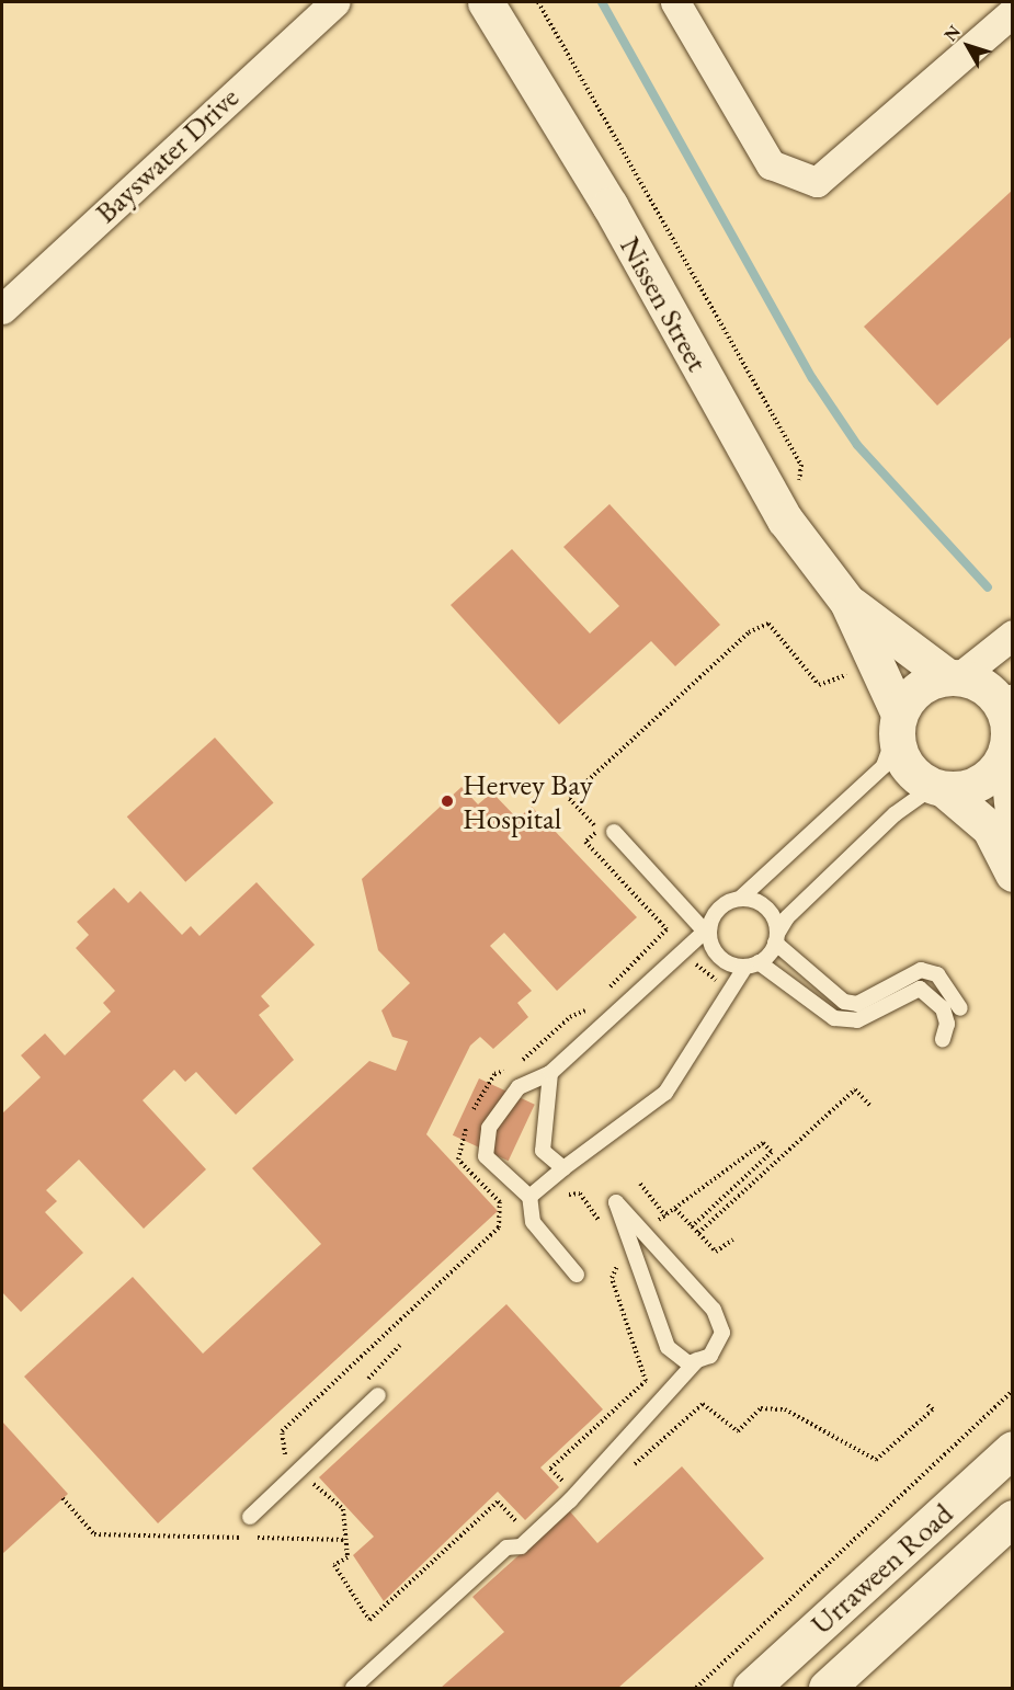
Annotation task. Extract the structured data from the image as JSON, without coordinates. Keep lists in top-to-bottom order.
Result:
{
  "streets": {
    "street": ["Bayswater Drive", "Nissen Street", "Urraween Road"]
  },
  "places": ["Hervey Bay Hospital"],
  "north": "top left"
}
